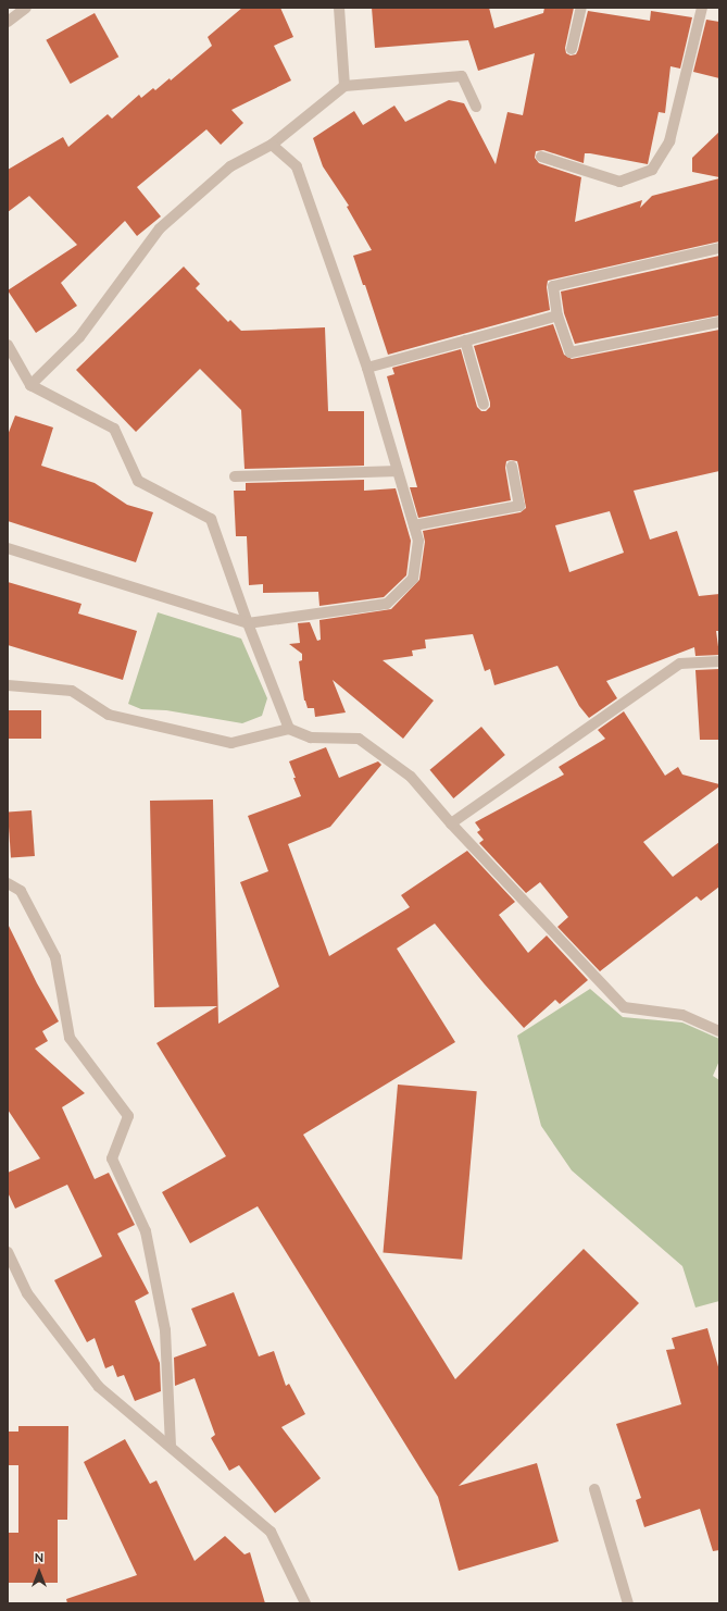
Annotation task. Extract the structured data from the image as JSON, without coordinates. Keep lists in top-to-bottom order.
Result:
{
  "north": "top"
}
